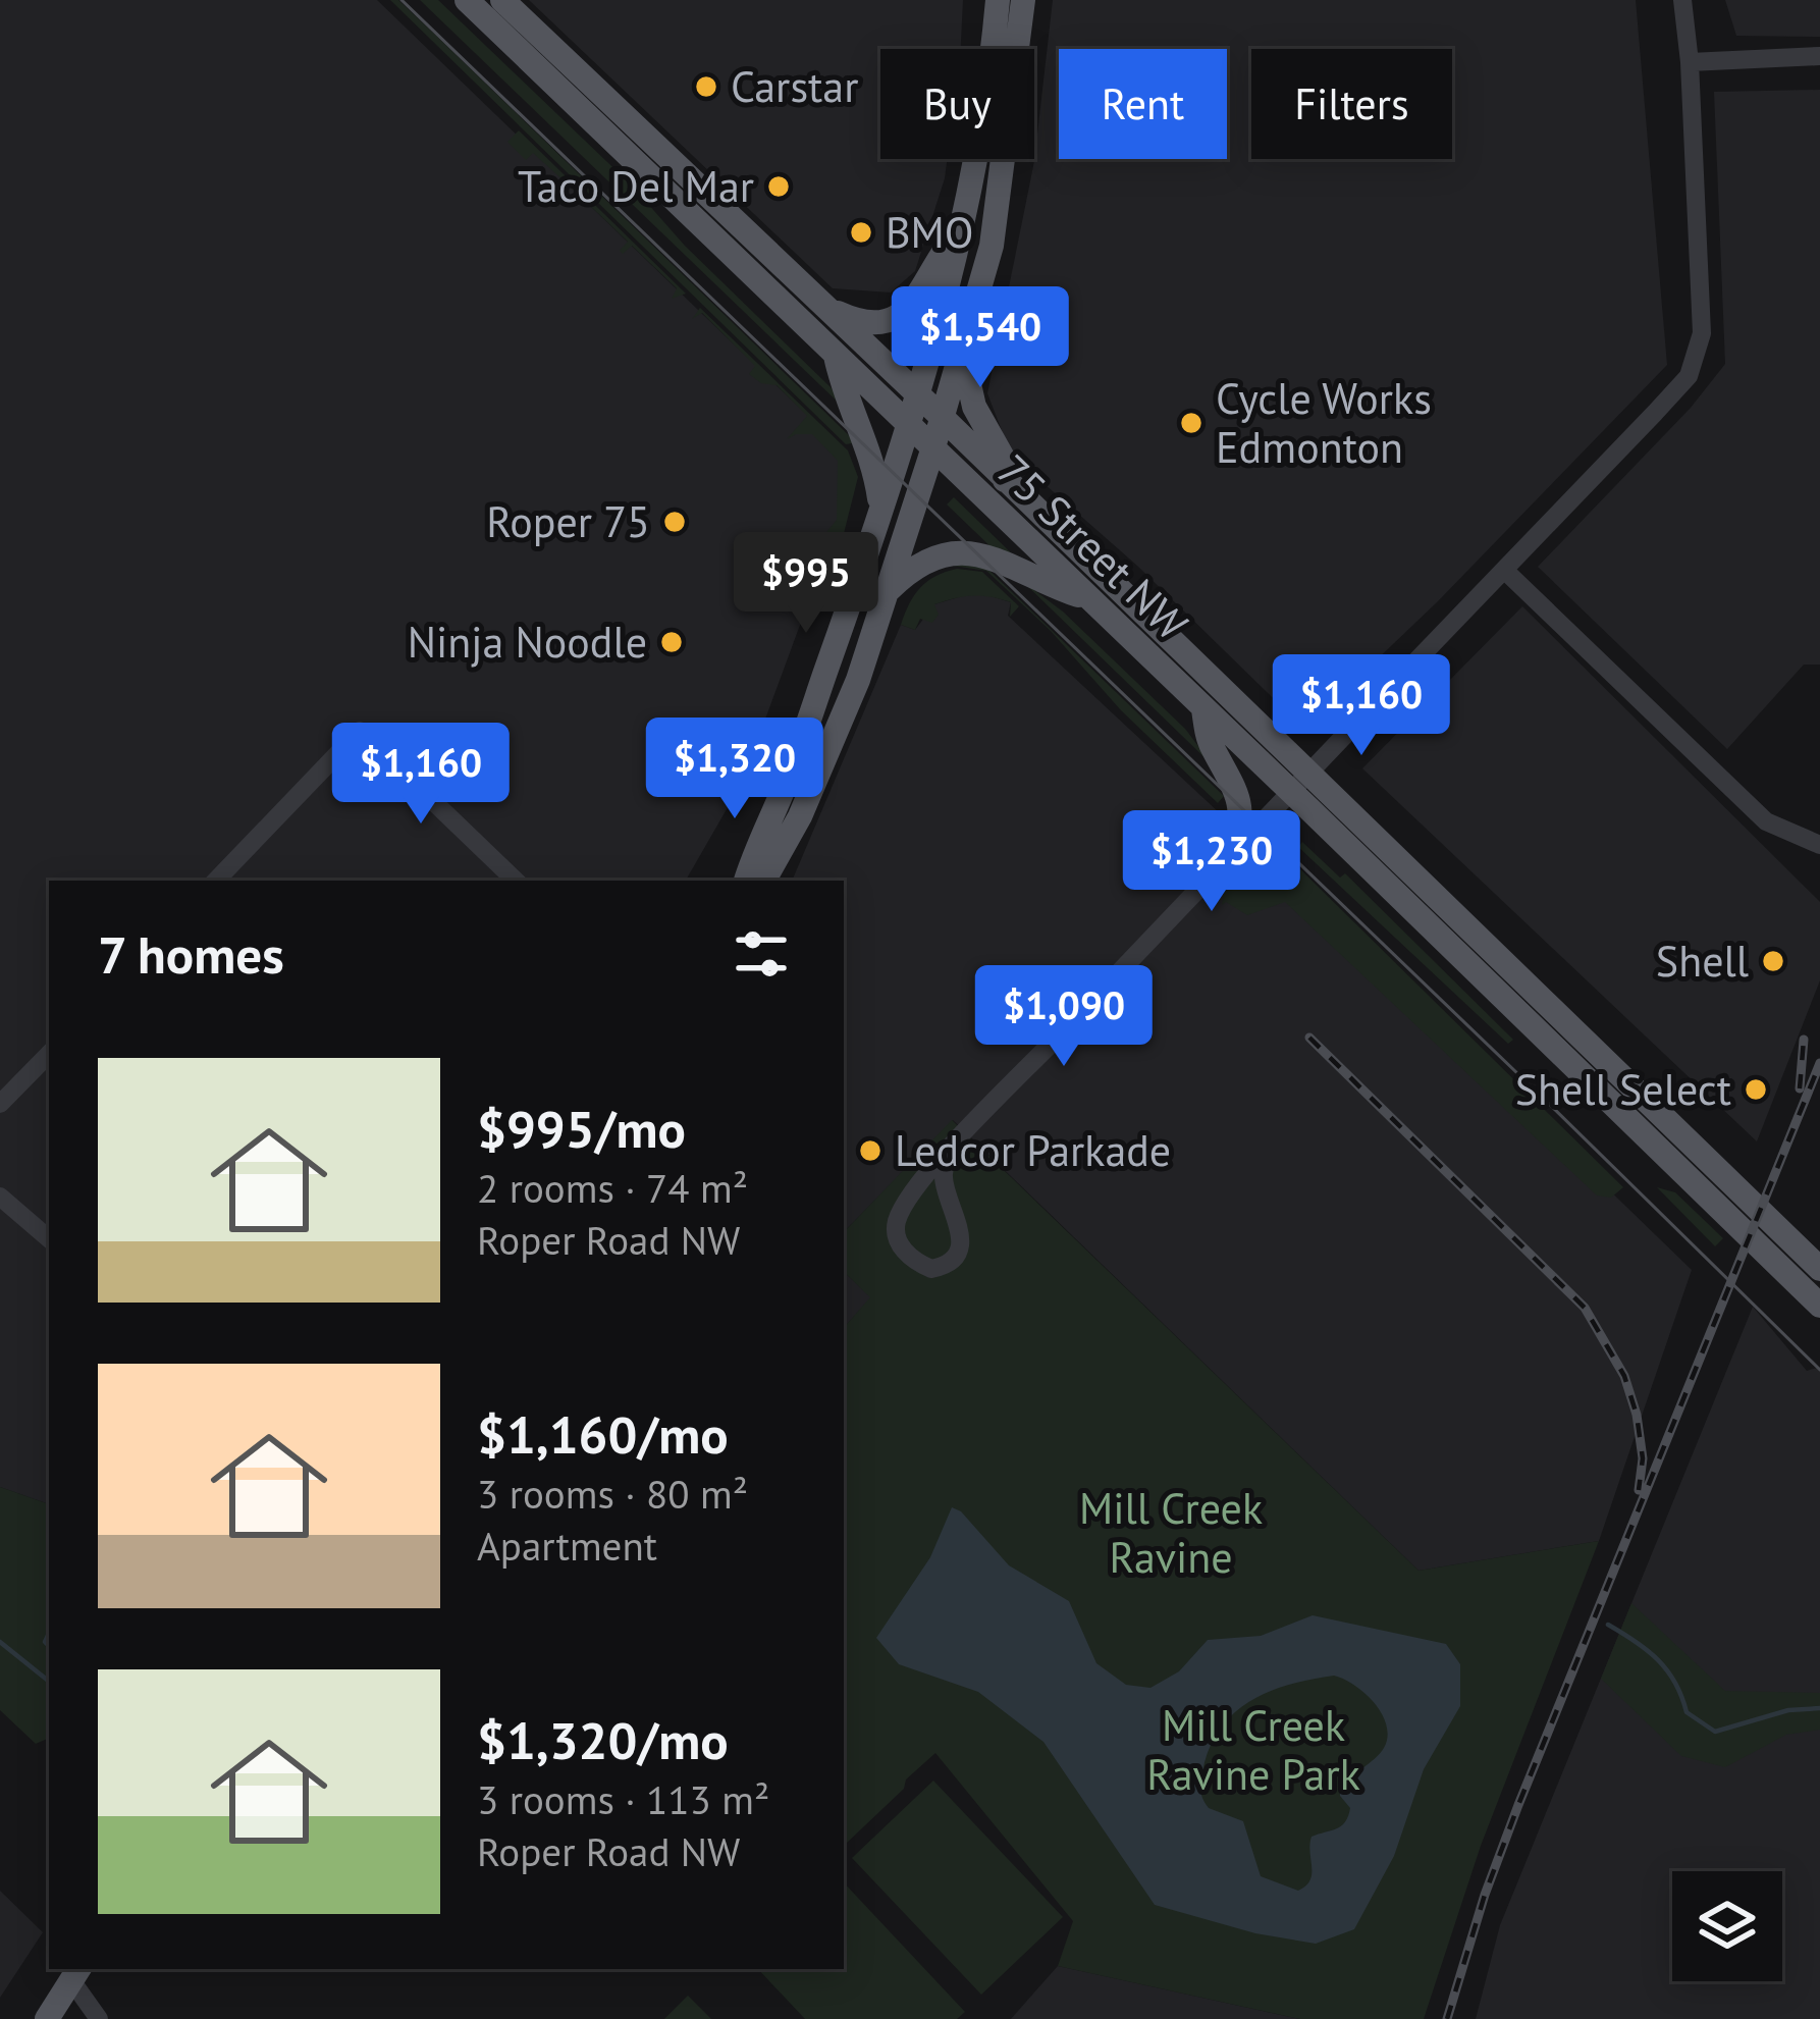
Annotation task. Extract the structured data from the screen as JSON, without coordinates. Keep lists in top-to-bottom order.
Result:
{
  "streets": {
    "main road": ["75 Street NW"]
  },
  "parks": ["Mill Creek Ravine", "Mill Creek Ravine Park"],
  "places": [
    "Carstar",
    "Taco Del Mar",
    "BMO",
    "Cycle Works Edmonton",
    "Roper 75",
    "Ninja Noodle",
    "Shell",
    "Shell Select",
    "Ledcor Parkade"
  ],
  "page": {
    "chip": ["Buy", "Rent", "Filters"],
    "price": [
      "$1,540",
      "$995",
      "$1,160",
      "$1,320",
      "$1,160",
      "$1,230",
      "$1,090"
    ],
    "heading": "7 homes",
    "list": [
      {
        "name": "$995/mo",
        "note": "2 rooms · 74 m² · Roper Road NW"
      },
      {
        "name": "$1,160/mo",
        "note": "3 rooms · 80 m² · Apartment"
      },
      {
        "name": "$1,320/mo",
        "note": "3 rooms · 113 m² · Roper Road NW"
      }
    ]
  }
}
